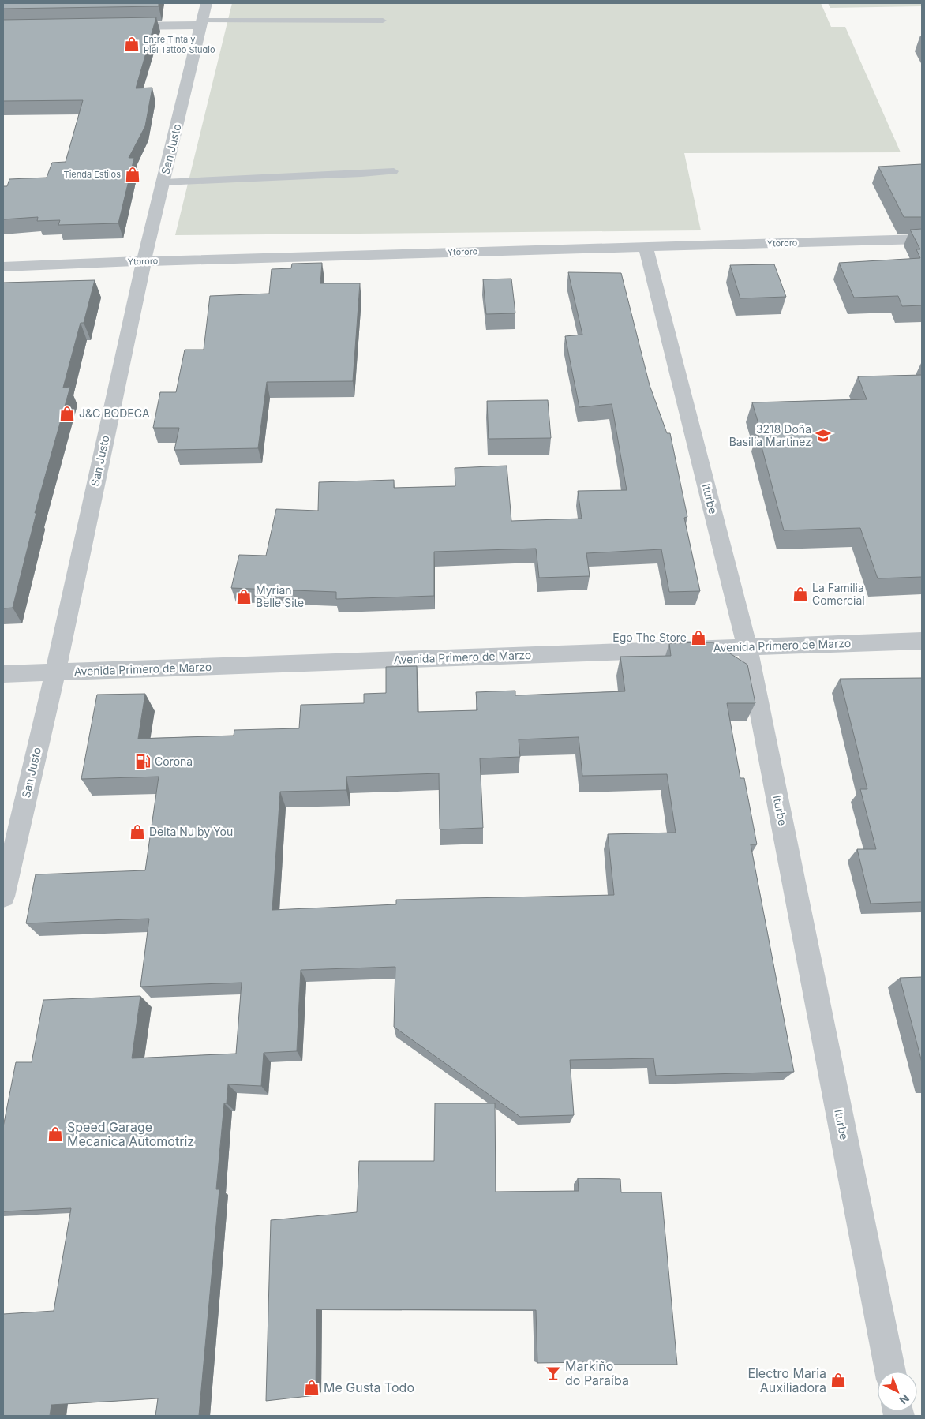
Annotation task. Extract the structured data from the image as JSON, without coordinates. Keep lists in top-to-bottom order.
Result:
{
  "streets": {
    "street": [
      "San Justo",
      "Ytororo",
      "Iturbe",
      "Avenida Primero de Marzo"
    ]
  },
  "crossings": [
    ["San Justo", "Ytororo"],
    ["San Justo", "Avenida Primero de Marzo"],
    ["Ytororo", "Iturbe"],
    ["Iturbe", "Avenida Primero de Marzo"]
  ],
  "places": {
    "shop": [
      "Entre Tinta y Piel Tattoo Studio",
      "Tienda Estilos",
      "J&G BODEGA",
      "La Familia Comercial",
      "Myrian Belle Site",
      "Ego The Store",
      "Delta Nu by You",
      "Speed Garage Mecanica Automotriz",
      "Electro Maria Auxiliadora",
      "Me Gusta Todo"
    ],
    "school or university": ["3218 Doña Basilia Martinez"],
    "fuel station": ["Corona"],
    "bar": ["Markiño do Paraíba"]
  },
  "north": "bottom right"
}
